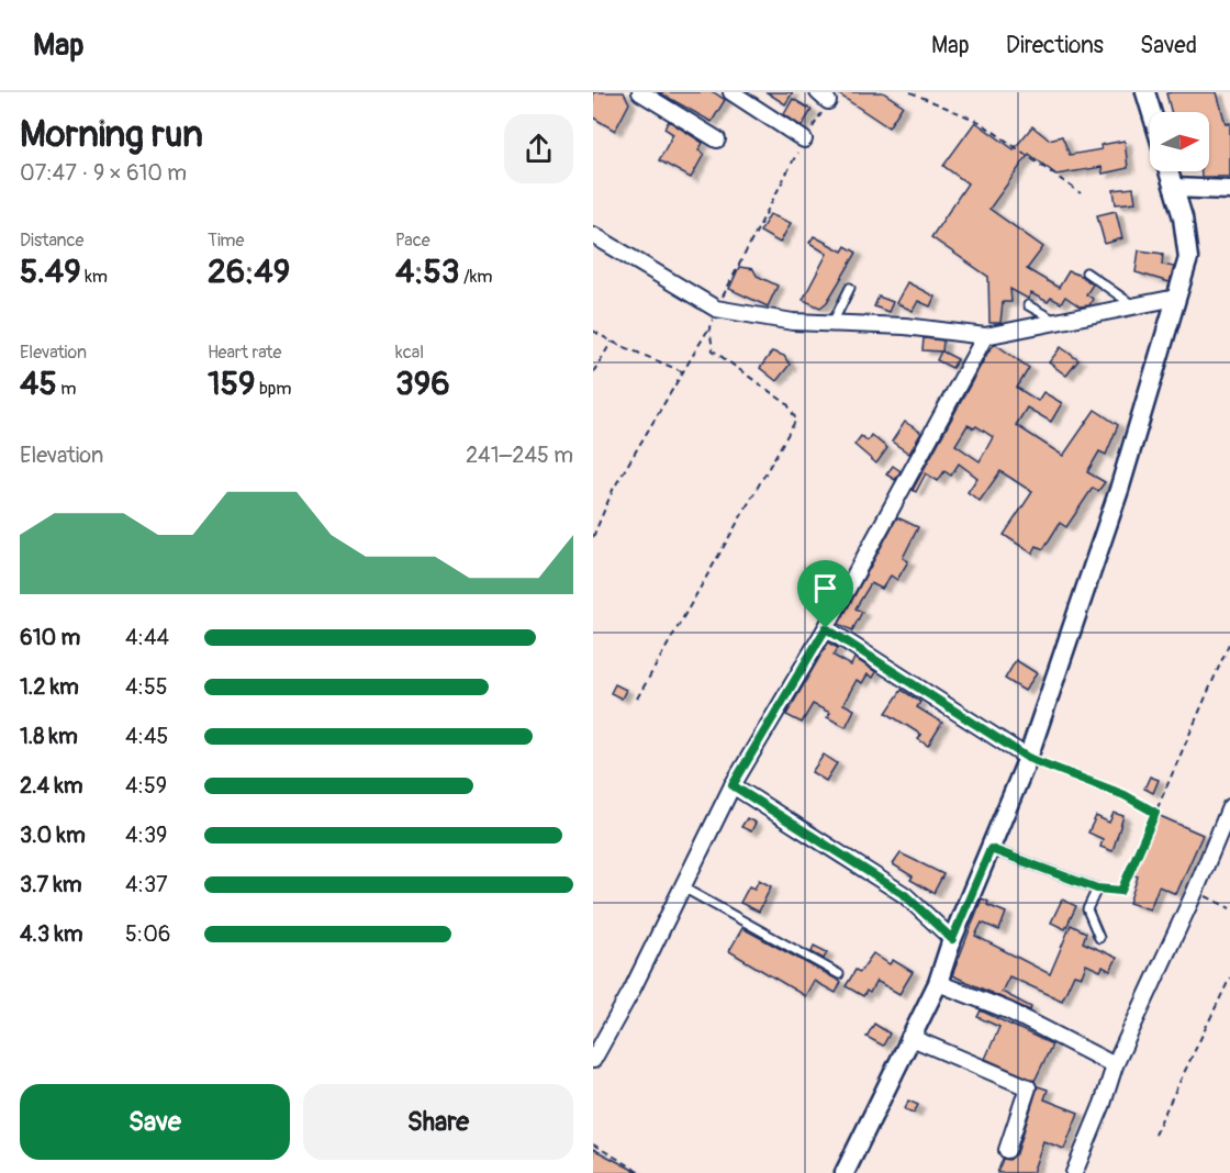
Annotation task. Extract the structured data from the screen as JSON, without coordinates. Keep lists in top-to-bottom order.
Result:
{
  "north": "right",
  "page": {
    "header": "Map",
    "nav": ["Map", "Directions", "Saved"],
    "heading": ["Morning run", "07:47 · 9 × 610 m"],
    "stats": [
      ["Distance", "5.49 km"],
      ["Time", "26:49"],
      ["Pace", "4:53 /km"],
      ["Elevation", "45 m"],
      ["Heart rate", "159 bpm"],
      ["kcal", "396"]
    ],
    "chart": ["Elevation", "241–245 m"],
    "list": [
      {
        "name": "610 m",
        "note": "4:44"
      },
      {
        "name": "1.2 km",
        "note": "4:55"
      },
      {
        "name": "1.8 km",
        "note": "4:45"
      },
      {
        "name": "2.4 km",
        "note": "4:59"
      },
      {
        "name": "3.0 km",
        "note": "4:39"
      },
      {
        "name": "3.7 km",
        "note": "4:37"
      },
      {
        "name": "4.3 km",
        "note": "5:06"
      }
    ],
    "buttons": ["Save", "Share"]
  }
}
